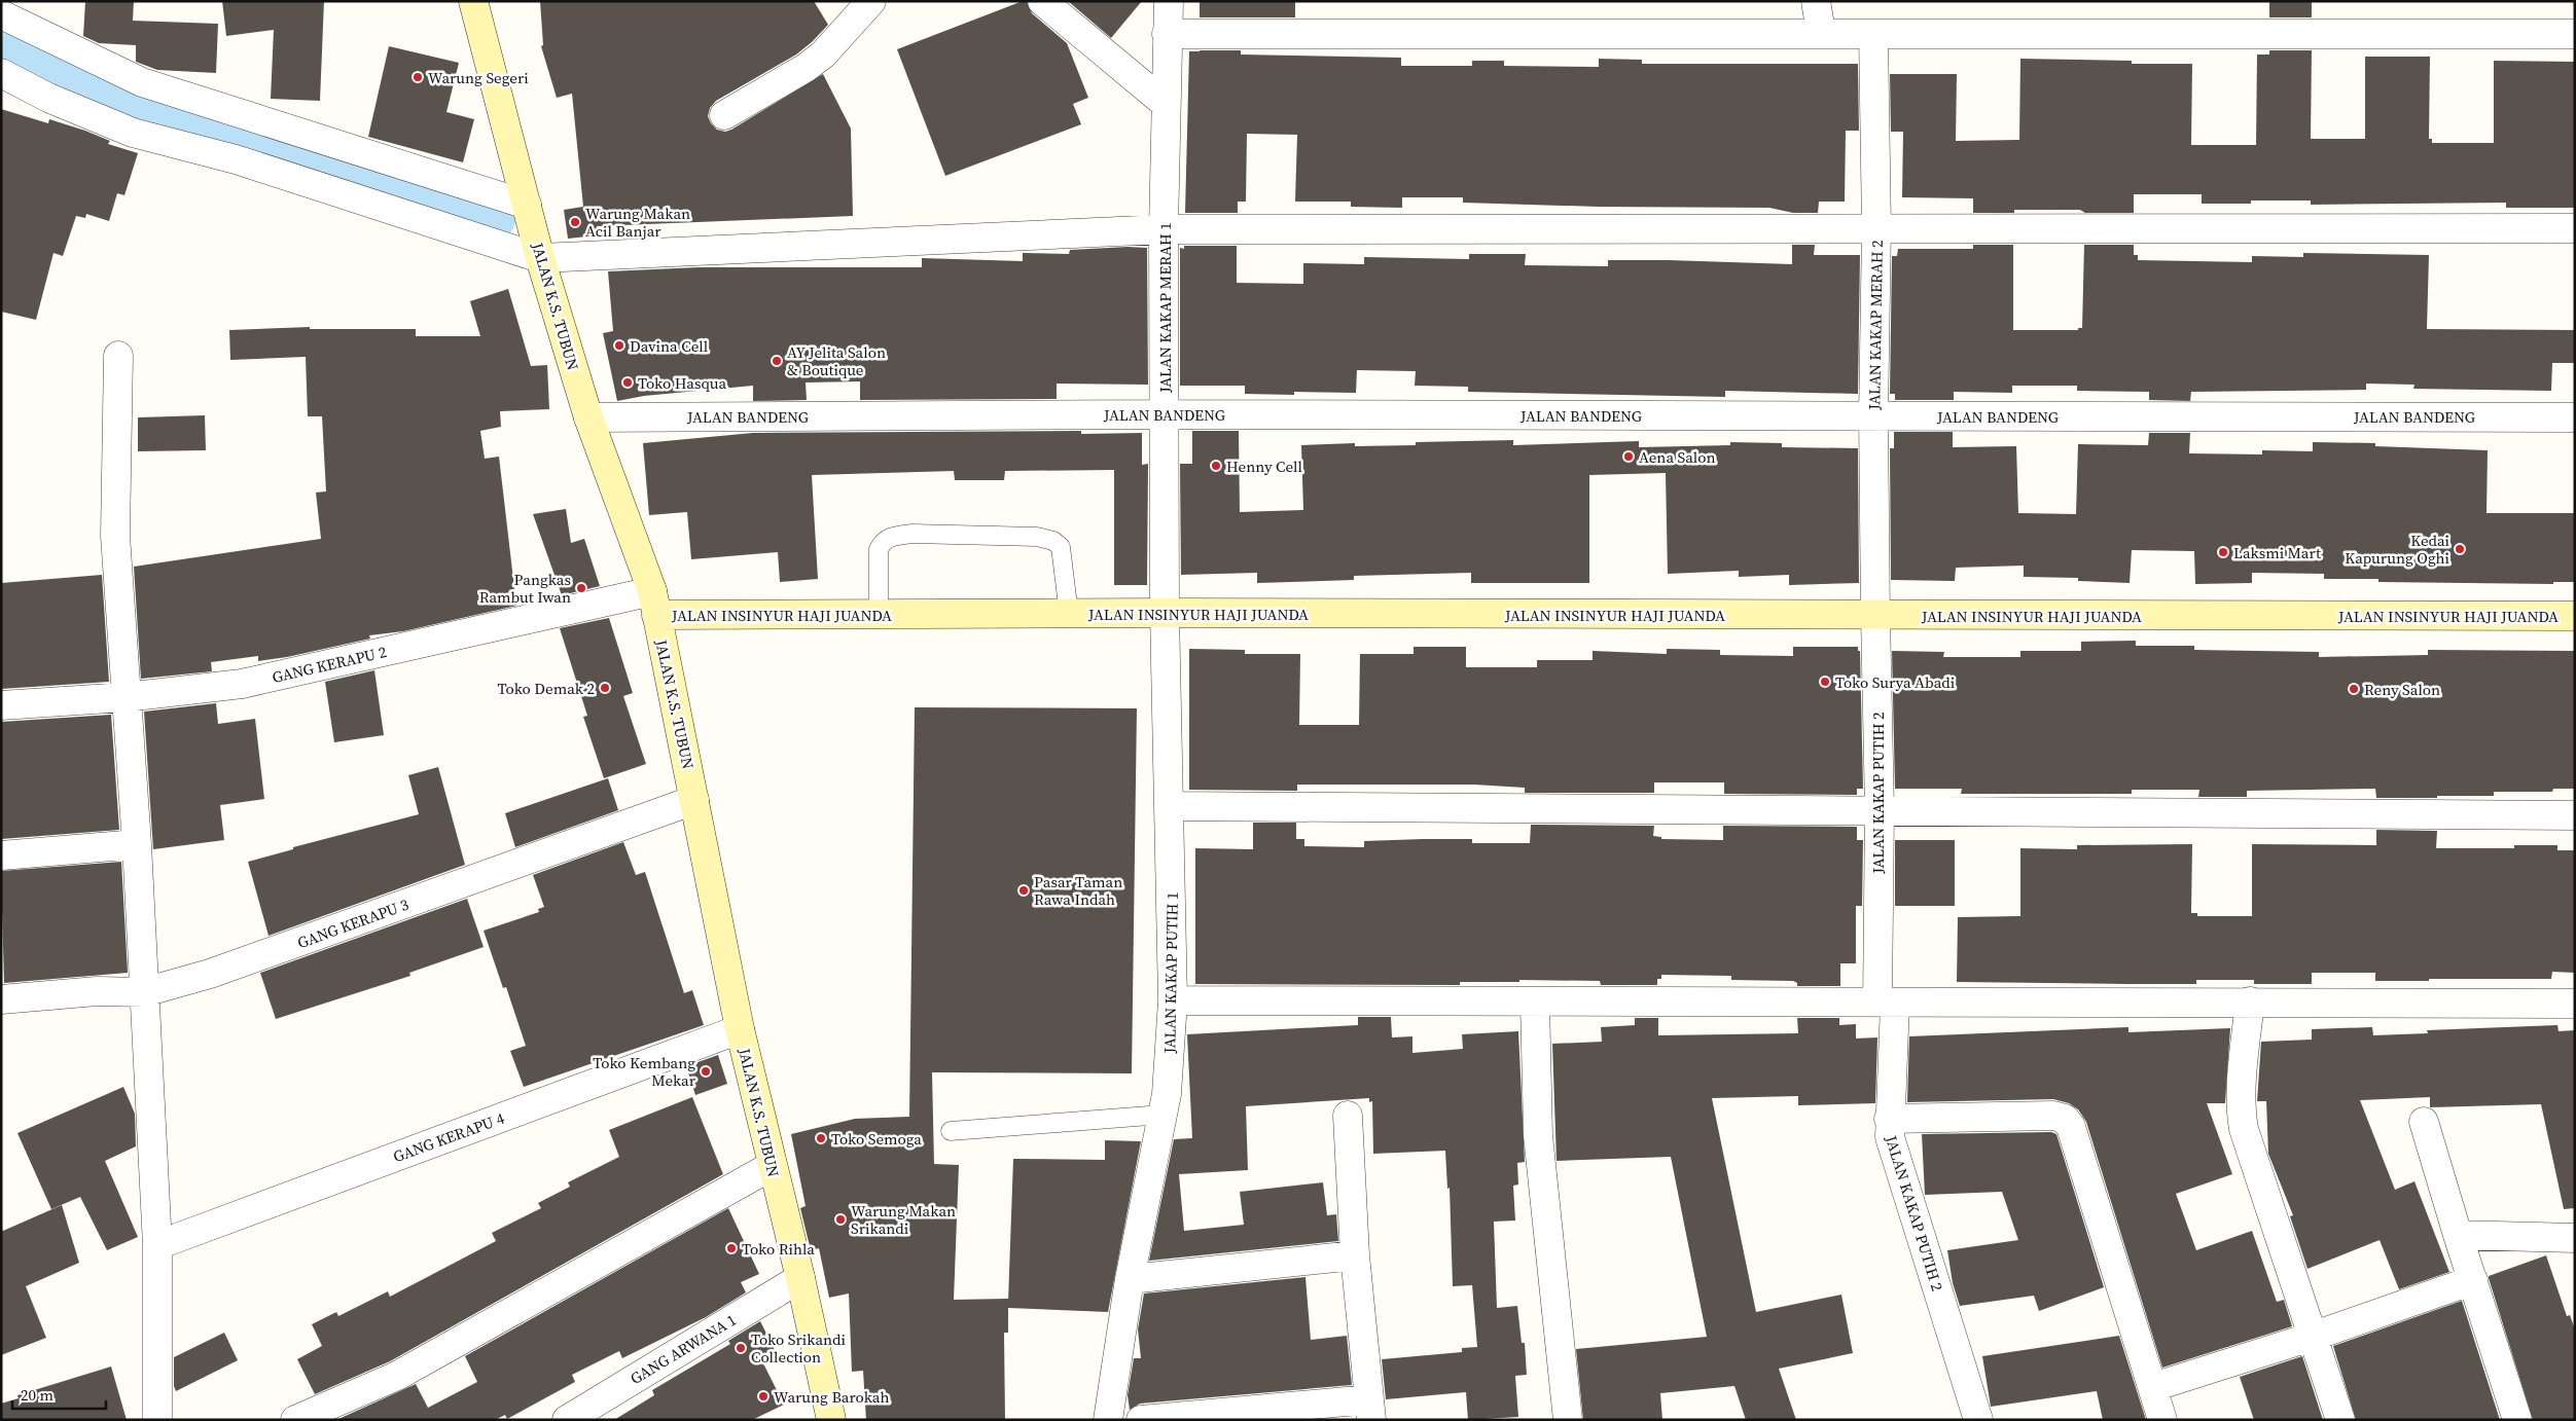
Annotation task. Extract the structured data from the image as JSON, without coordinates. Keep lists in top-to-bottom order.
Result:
{
  "streets": {
    "street": [
      "JALAN K.S. TUBUN",
      "JALAN KAKAP MERAH 1",
      "JALAN KAKAP MERAH 2",
      "JALAN BANDENG",
      "JALAN INSINYUR HAJI JUANDA",
      "GANG KERAPU 2",
      "JALAN KAKAP PUTIH 2",
      "GANG KERAPU 3",
      "JALAN KAKAP PUTIH 1",
      "GANG KERAPU 4",
      "GANG ARWANA 1"
    ]
  },
  "crossings": [
    ["JALAN K.S. TUBUN", "JALAN BANDENG"],
    ["JALAN K.S. TUBUN", "JALAN INSINYUR HAJI JUANDA"],
    ["JALAN K.S. TUBUN", "GANG KERAPU 2"],
    ["JALAN K.S. TUBUN", "GANG KERAPU 3"],
    ["JALAN K.S. TUBUN", "GANG KERAPU 4"],
    ["JALAN K.S. TUBUN", "GANG ARWANA 1"],
    ["JALAN KAKAP MERAH 1", "JALAN BANDENG"],
    ["JALAN KAKAP MERAH 1", "JALAN INSINYUR HAJI JUANDA"],
    ["JALAN KAKAP MERAH 1", "JALAN KAKAP PUTIH 1"],
    ["JALAN KAKAP MERAH 2", "JALAN BANDENG"],
    ["JALAN KAKAP MERAH 2", "JALAN INSINYUR HAJI JUANDA"],
    ["JALAN KAKAP MERAH 2", "JALAN KAKAP PUTIH 2"],
    ["JALAN INSINYUR HAJI JUANDA", "GANG KERAPU 2"],
    ["JALAN INSINYUR HAJI JUANDA", "JALAN KAKAP PUTIH 2"],
    ["JALAN INSINYUR HAJI JUANDA", "JALAN KAKAP PUTIH 1"]
  ],
  "places": [
    "Warung Segeri",
    "Warung Makan Acil Banjar",
    "Davina Cell",
    "AY Jelita Salon & Boutique",
    "Toko Hasqua",
    "Aena Salon",
    "Henny Cell",
    "Kedai Kapurung Oghi",
    "Laksmi Mart",
    "Pangkas Rambut Iwan",
    "Toko Surya Abadi",
    "Toko Demak 2",
    "Reny Salon",
    "Pasar Taman Rawa Indah",
    "Toko Kembang Mekar",
    "Toko Semoga",
    "Warung Makan Srikandi",
    "Toko Rihla",
    "Toko Srikandi Collection",
    "Warung Barokah"
  ],
  "scale_bar": "20 m"
}
